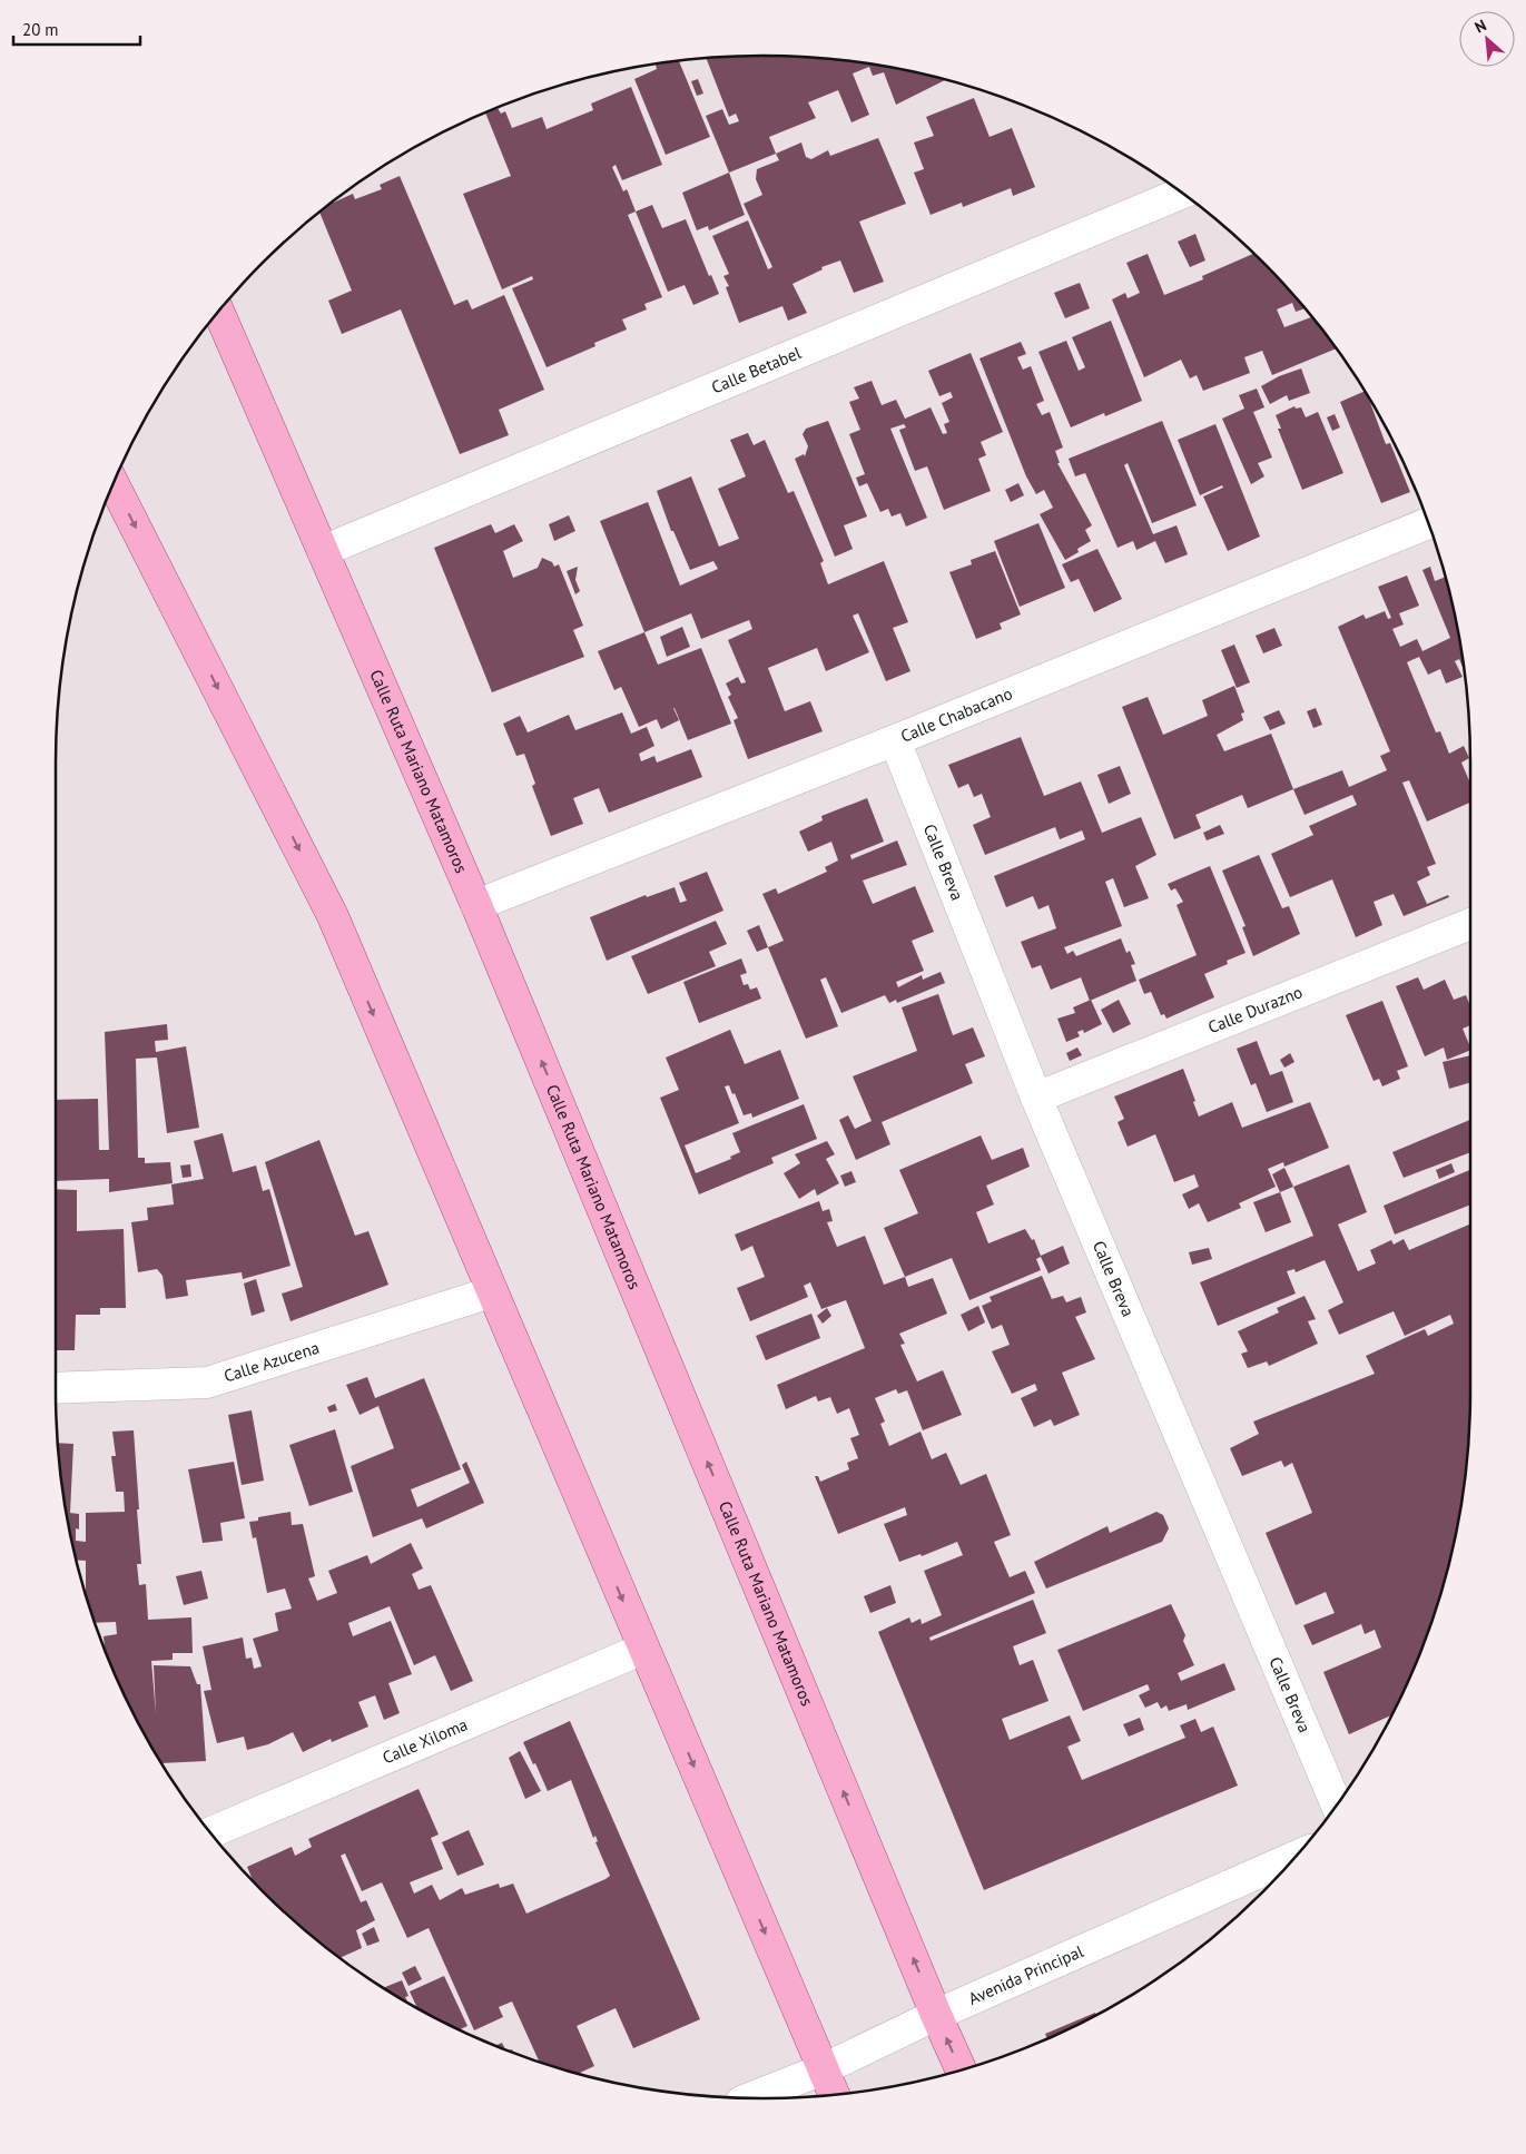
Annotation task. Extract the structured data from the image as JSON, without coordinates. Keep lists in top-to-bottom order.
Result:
{
  "streets": {
    "main road": ["Calle Ruta Mariano Matamoros"],
    "street": [
      "Calle Betabel",
      "Calle Chabacano",
      "Calle Breva",
      "Calle Durazno",
      "Calle Azucena",
      "Calle Xiloma",
      "Avenida Principal"
    ]
  },
  "crossings": [
    ["Calle Betabel", "Calle Ruta Mariano Matamoros"],
    ["Calle Chabacano", "Calle Ruta Mariano Matamoros"],
    ["Calle Chabacano", "Calle Breva"],
    ["Calle Ruta Mariano Matamoros", "Avenida Principal"],
    ["Calle Breva", "Calle Durazno"]
  ],
  "scale_bar": "20 m",
  "north": "top left"
}
